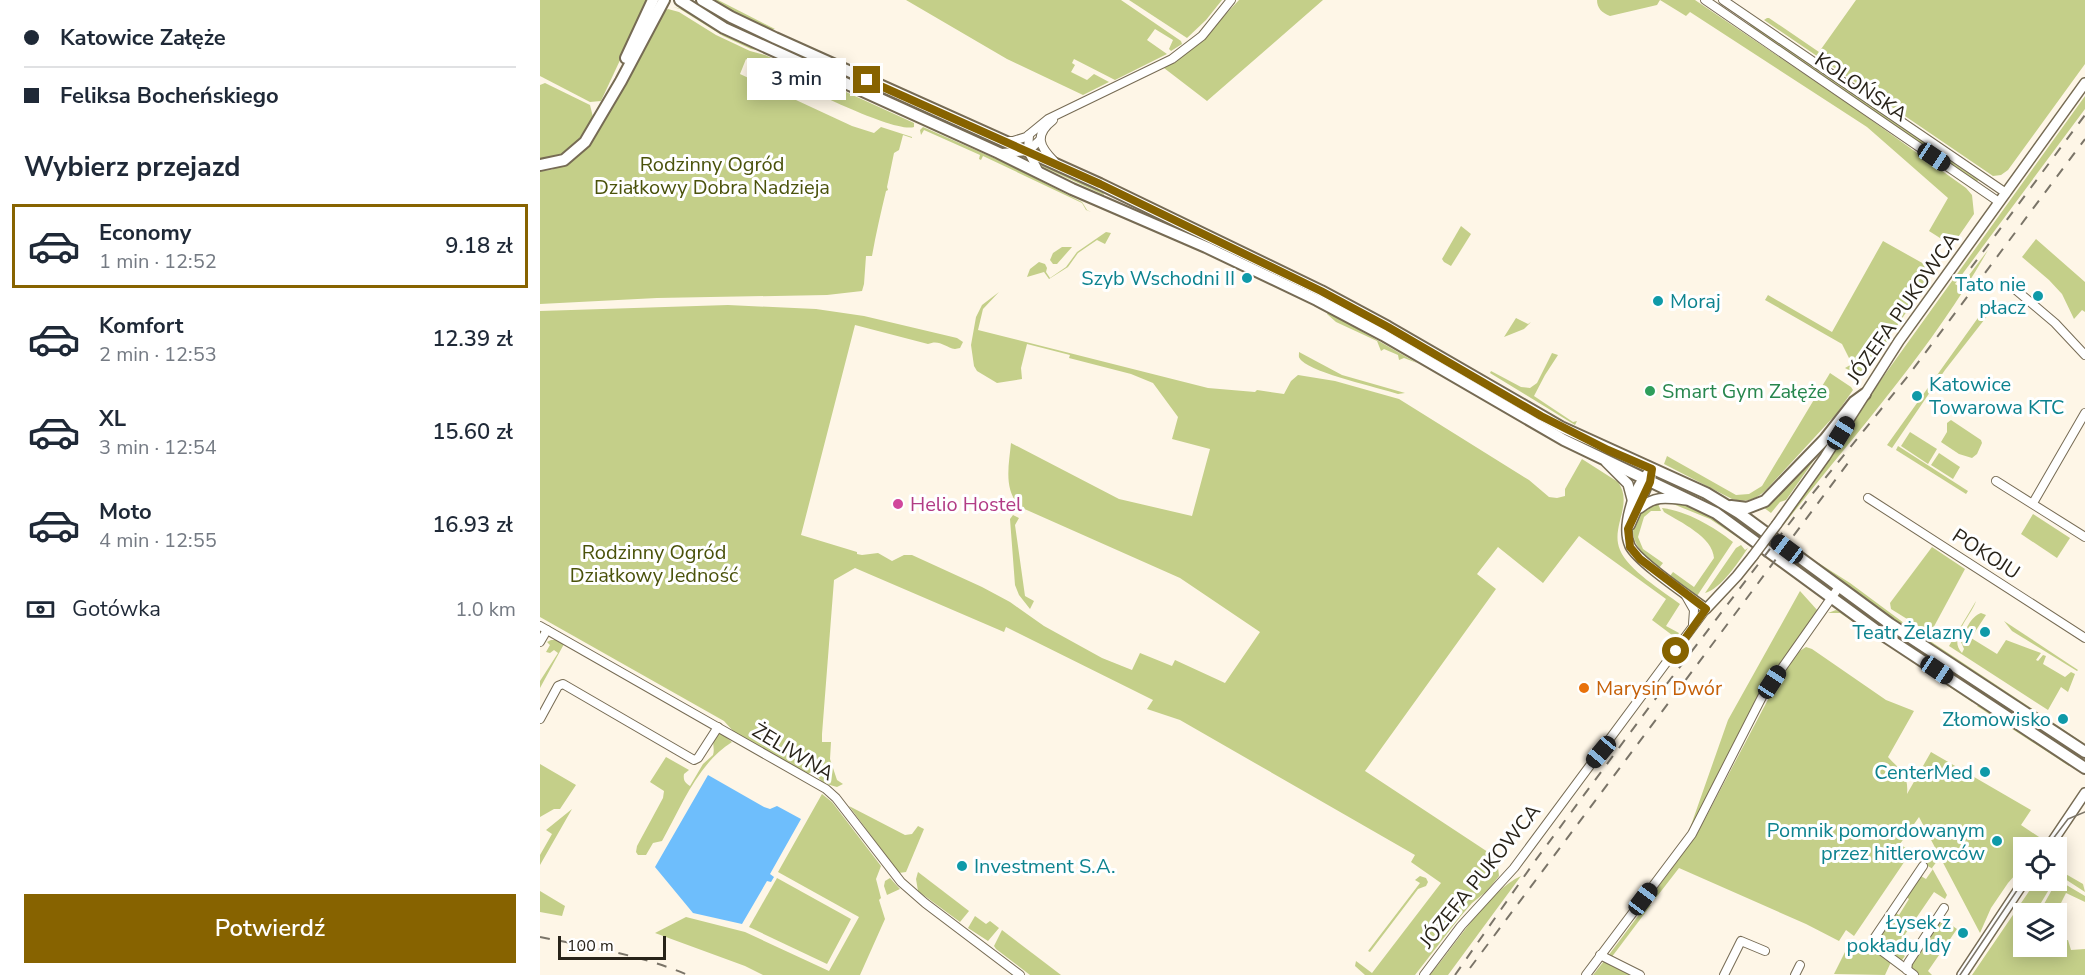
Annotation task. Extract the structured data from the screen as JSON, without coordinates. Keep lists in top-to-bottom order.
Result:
{
  "streets": {
    "street": [
      "KOLOŃSKA",
      "JÓZEFA PUKOWCA",
      "POKOJU",
      "ŻELIWNA"
    ]
  },
  "crossings": [
    ["KOLOŃSKA", "JÓZEFA PUKOWCA"]
  ],
  "parks": ["Rodzinny Ogród Działkowy Dobra Nadzieja", "Rodzinny Ogród Działkowy Jedność"],
  "places": [
    "Szyb Wschodni II",
    "Tato nie płacz",
    "Moraj",
    "Smart Gym Załęże",
    "Katowice Towarowa KTC",
    "Helio Hostel",
    "Teatr Żelazny",
    "Marysin Dwór",
    "Złomowisko",
    "CenterMed",
    "Pomnik pomordowanym przez hitlerowców",
    "Investment S.A.",
    "Łysek z pokładu Idy"
  ],
  "scale_bar": "100 m",
  "page": {
    "banner": ["Katowice Załęże", "Feliksa Bocheńskiego"],
    "bubble": "3 min",
    "heading": "Wybierz przejazd",
    "list": [
      {
        "name": "Economy",
        "note": "1 min · 12:52",
        "value": "9.18 zł"
      },
      {
        "name": "Komfort",
        "note": "2 min · 12:53",
        "value": "12.39 zł"
      },
      {
        "name": "XL",
        "note": "3 min · 12:54",
        "value": "15.60 zł"
      },
      {
        "name": "Moto",
        "note": "4 min · 12:55",
        "value": "16.93 zł"
      }
    ],
    "pay": ["Gotówka", "1.0 km"],
    "buttons": "Potwierdź",
    "scale": "100 m"
  }
}
